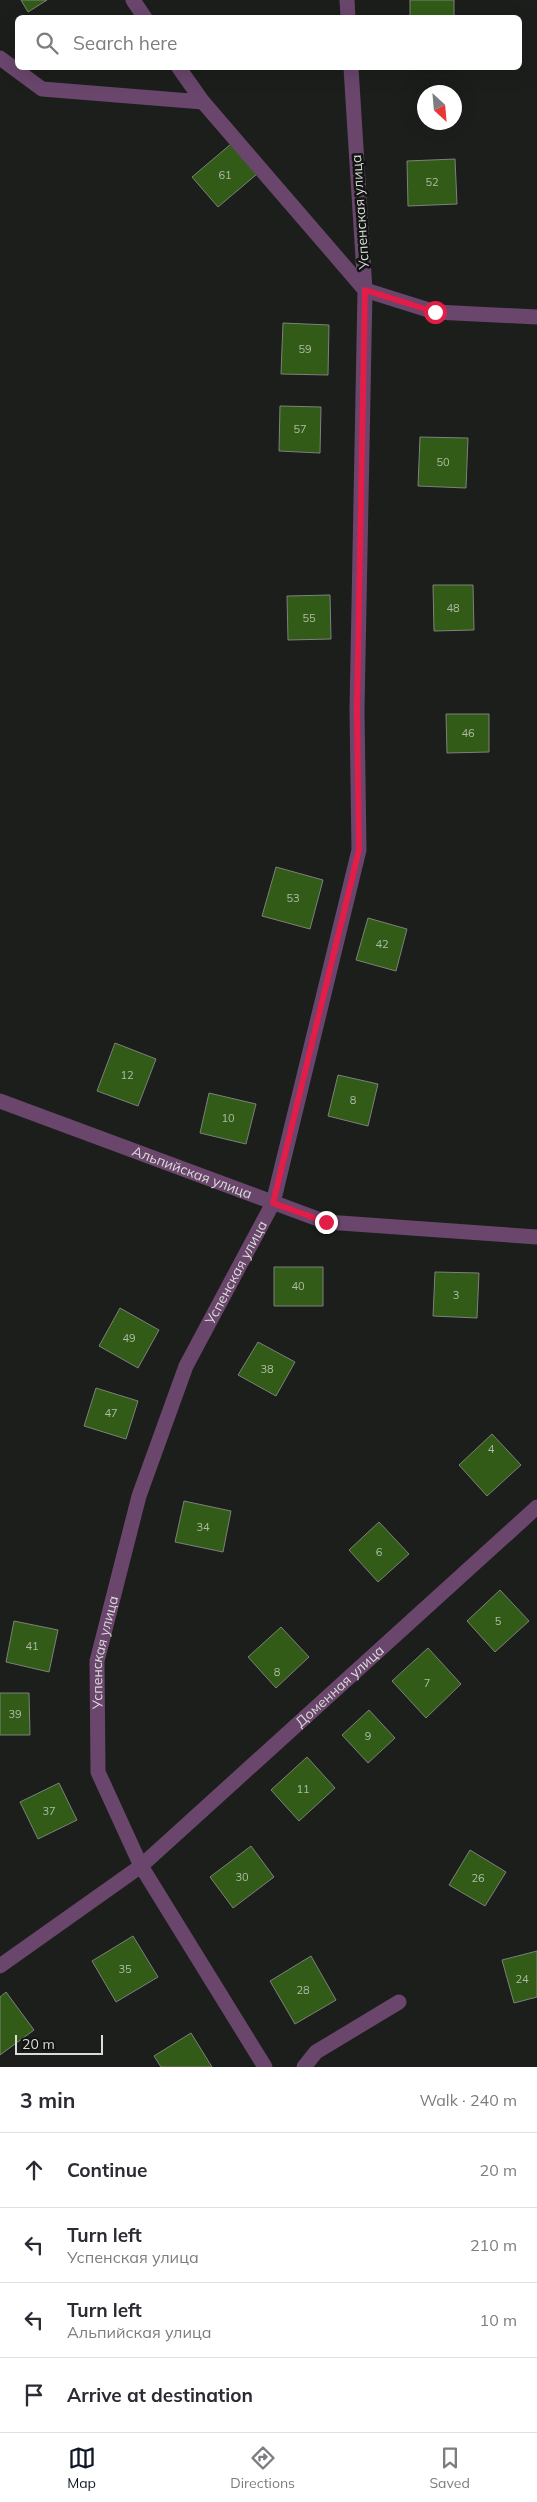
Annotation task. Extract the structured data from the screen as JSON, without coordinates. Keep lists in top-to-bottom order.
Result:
{
  "streets": {
    "street": ["Успенская улица", "Альпийская улица", "Доменная улица"]
  },
  "crossings": [
    ["Успенская улица", "Альпийская улица"],
    ["Успенская улица", "Доменная улица"]
  ],
  "house_numbers": [
    "61",
    "52",
    "59",
    "57",
    "50",
    "48",
    "55",
    "46",
    "53",
    "42",
    "12",
    "8",
    "10",
    "40",
    "3",
    "49",
    "38",
    "47",
    "4",
    "34",
    "6",
    "5",
    "41",
    "8",
    "7",
    "39",
    "9",
    "11",
    "37",
    "30",
    "26",
    "35",
    "24",
    "28"
  ],
  "scale_bar": "20 m",
  "north": "bottom right",
  "page": {
    "search": "Search here",
    "scale": "20 m",
    "heading": ["3 min", "Walk · 240 m"],
    "list": [
      ["Continue", "20 m"],
      ["Turn left", "Успенская улица", "210 m"],
      ["Turn left", "Альпийская улица", "10 m"],
      "Arrive at destination"
    ],
    "nav": ["Map", "Directions", "Saved"]
  }
}
